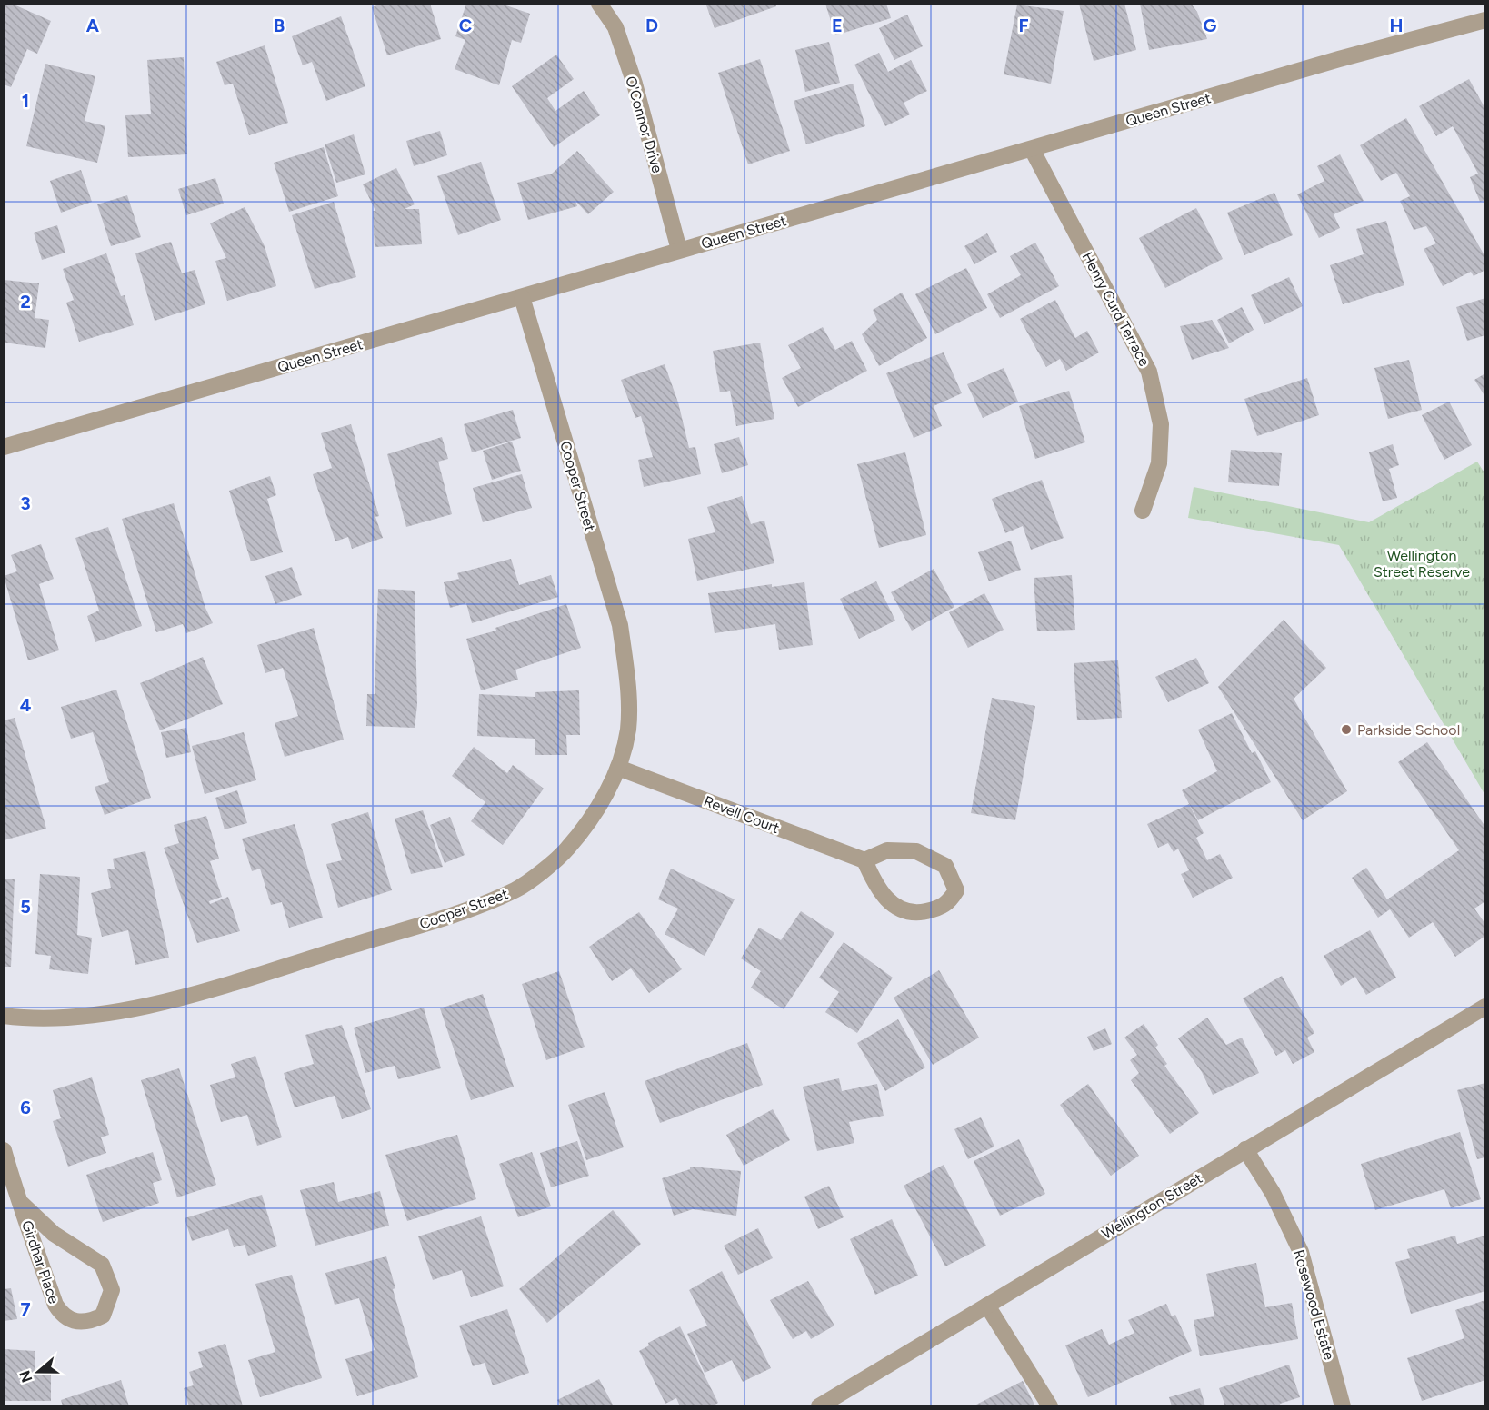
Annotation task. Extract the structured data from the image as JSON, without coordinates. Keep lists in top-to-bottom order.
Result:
{
  "streets": {
    "street": [
      "Queen Street",
      "O'Connor Drive",
      "Henry Curd Terrace",
      "Cooper Street",
      "Revell Court",
      "Wellington Street",
      "Girdhar Place",
      "Rosewood Estate"
    ]
  },
  "crossings": [
    ["Queen Street", "O'Connor Drive"],
    ["Queen Street", "Henry Curd Terrace"],
    ["Queen Street", "Cooper Street"],
    ["Cooper Street", "Revell Court"],
    ["Wellington Street", "Rosewood Estate"]
  ],
  "parks": ["Wellington Street Reserve"],
  "places": ["Parkside School"],
  "north": "left",
  "grid": {
    "columns": [
      "A",
      "B",
      "C",
      "D",
      "E",
      "F",
      "G",
      "H"
    ],
    "rows": [
      "1",
      "2",
      "3",
      "4",
      "5",
      "6",
      "7"
    ]
  }
}
